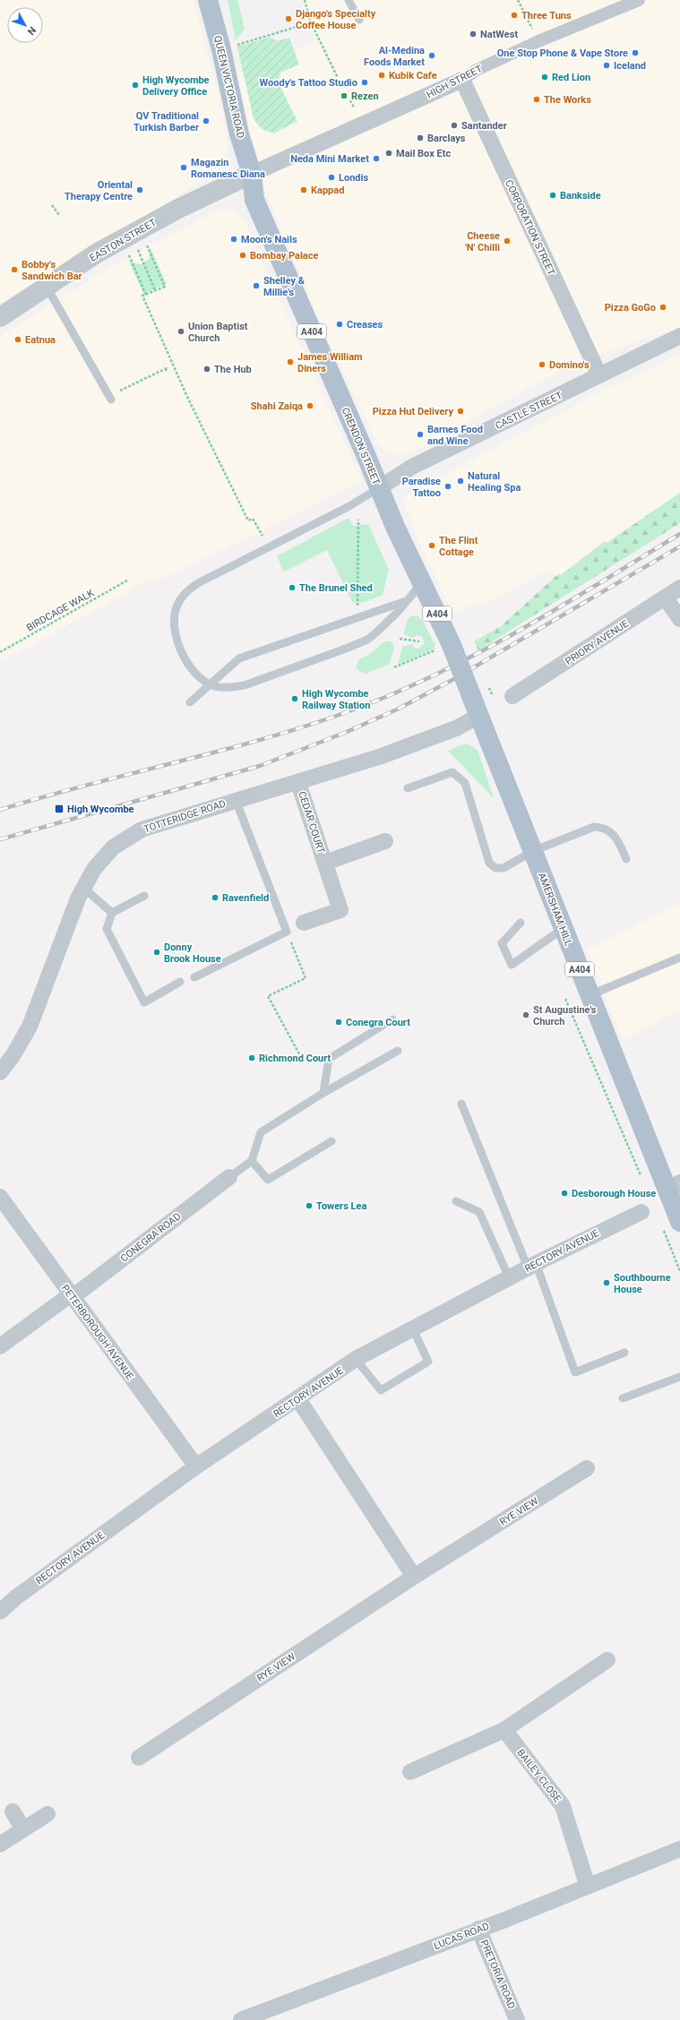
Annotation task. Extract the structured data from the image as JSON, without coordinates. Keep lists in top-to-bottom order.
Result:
{
  "streets": {
    "main road": [
      "QUEEN VICTORIA ROAD",
      "A404",
      "CRENDON STREET",
      "AMERSHAM HILL"
    ],
    "street": [
      "HIGH STREET",
      "CORPORATION STREET",
      "EASTON STREET",
      "CASTLE STREET",
      "PRIORY AVENUE",
      "TOTTERIDGE ROAD",
      "CEDAR COURT",
      "CONEGRA ROAD",
      "RECTORY AVENUE",
      "PETERBOROUGH AVENUE",
      "RYE VIEW",
      "BAILEY CLOSE",
      "LUCAS ROAD",
      "PRETORIA ROAD"
    ],
    "path": ["BIRDCAGE WALK"]
  },
  "crossings": [
    ["HIGH STREET", "QUEEN VICTORIA ROAD"],
    ["HIGH STREET", "CORPORATION STREET"],
    ["HIGH STREET", "EASTON STREET"],
    ["HIGH STREET", "CRENDON STREET"],
    ["QUEEN VICTORIA ROAD", "EASTON STREET"],
    ["QUEEN VICTORIA ROAD", "CRENDON STREET"],
    ["CORPORATION STREET", "CASTLE STREET"],
    ["EASTON STREET", "CRENDON STREET"],
    ["CASTLE STREET", "CRENDON STREET"],
    ["CRENDON STREET", "TOTTERIDGE ROAD"],
    ["CRENDON STREET", "AMERSHAM HILL"],
    ["TOTTERIDGE ROAD", "CEDAR COURT"],
    ["TOTTERIDGE ROAD", "AMERSHAM HILL"],
    ["CONEGRA ROAD", "PETERBOROUGH AVENUE"],
    ["RECTORY AVENUE", "PETERBOROUGH AVENUE"],
    ["BAILEY CLOSE", "LUCAS ROAD"],
    ["LUCAS ROAD", "PRETORIA ROAD"]
  ],
  "places": {
    "other": [
      "Three Tuns",
      "Django's Specialty Coffee House",
      "NatWest",
      "One Stop Phone & Vape Store",
      "Al-Medina Foods Market",
      "Iceland",
      "Kubik Cafe",
      "Red Lion",
      "Woody's Tattoo Studio",
      "High Wycombe Delivery Office",
      "Rezen",
      "The Works",
      "QV Traditional Turkish Barber",
      "Santander",
      "Barclays",
      "Mail Box Etc",
      "Neda Mini Market",
      "Magazin Romanesc Diana",
      "Londis",
      "Oriental Therapy Centre",
      "Kappad",
      "Bankside",
      "Moon's Nails",
      "Cheese 'N' Chilli",
      "Bombay Palace",
      "Bobby's Sandwich Bar",
      "Shelley & Millie's",
      "Pizza GoGo",
      "Creases",
      "Union Baptist Church",
      "Eatnua",
      "James William Diners",
      "Domino's",
      "The Hub",
      "Shahi Zaiqa",
      "Pizza Hut Delivery",
      "Barnes Food and Wine",
      "Natural Healing Spa",
      "Paradise Tattoo",
      "The Flint Cottage",
      "The Brunel Shed",
      "High Wycombe Railway Station",
      "Ravenfield",
      "Donny Brook House",
      "St Augustine's Church",
      "Conegra Court",
      "Richmond Court",
      "Desborough House",
      "Towers Lea",
      "Southbourne House"
    ],
    "transit": ["High Wycombe"]
  },
  "north": "bottom right"
}
